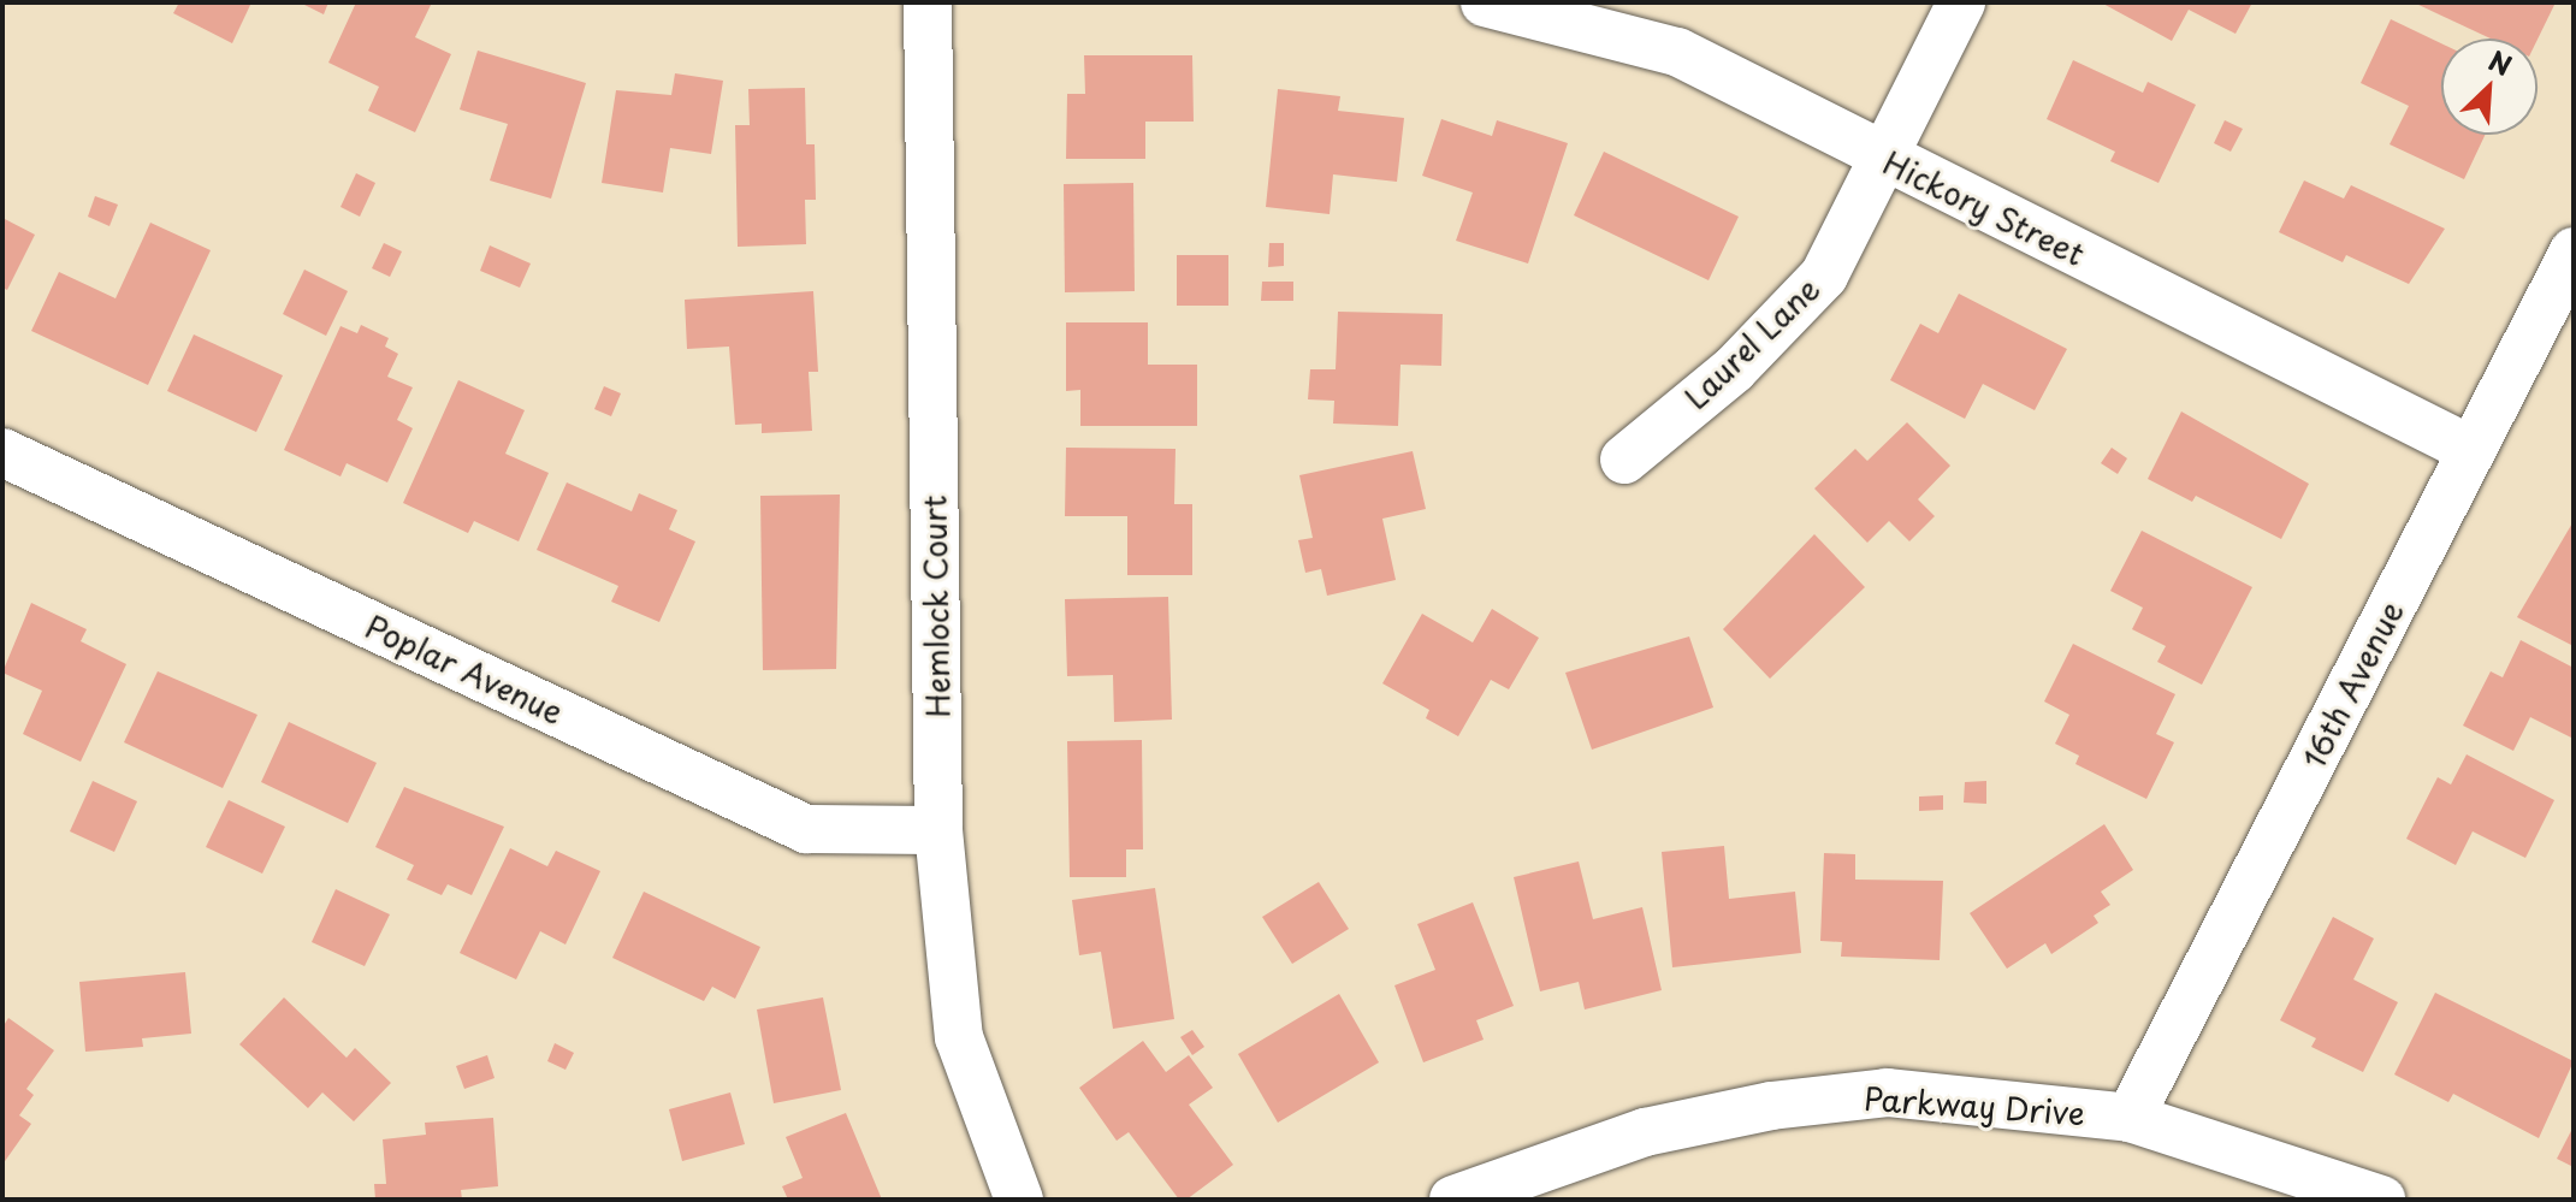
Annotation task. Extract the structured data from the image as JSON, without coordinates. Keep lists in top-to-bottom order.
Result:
{
  "streets": {
    "street": [
      "Hickory Street",
      "Laurel Lane",
      "Hemlock Court",
      "Poplar Avenue",
      "16th Avenue",
      "Parkway Drive"
    ]
  },
  "crossings": [
    ["Hickory Street", "Laurel Lane"],
    ["Hickory Street", "16th Avenue"],
    ["Hemlock Court", "Poplar Avenue"],
    ["16th Avenue", "Parkway Drive"]
  ],
  "north": "top right"
}
